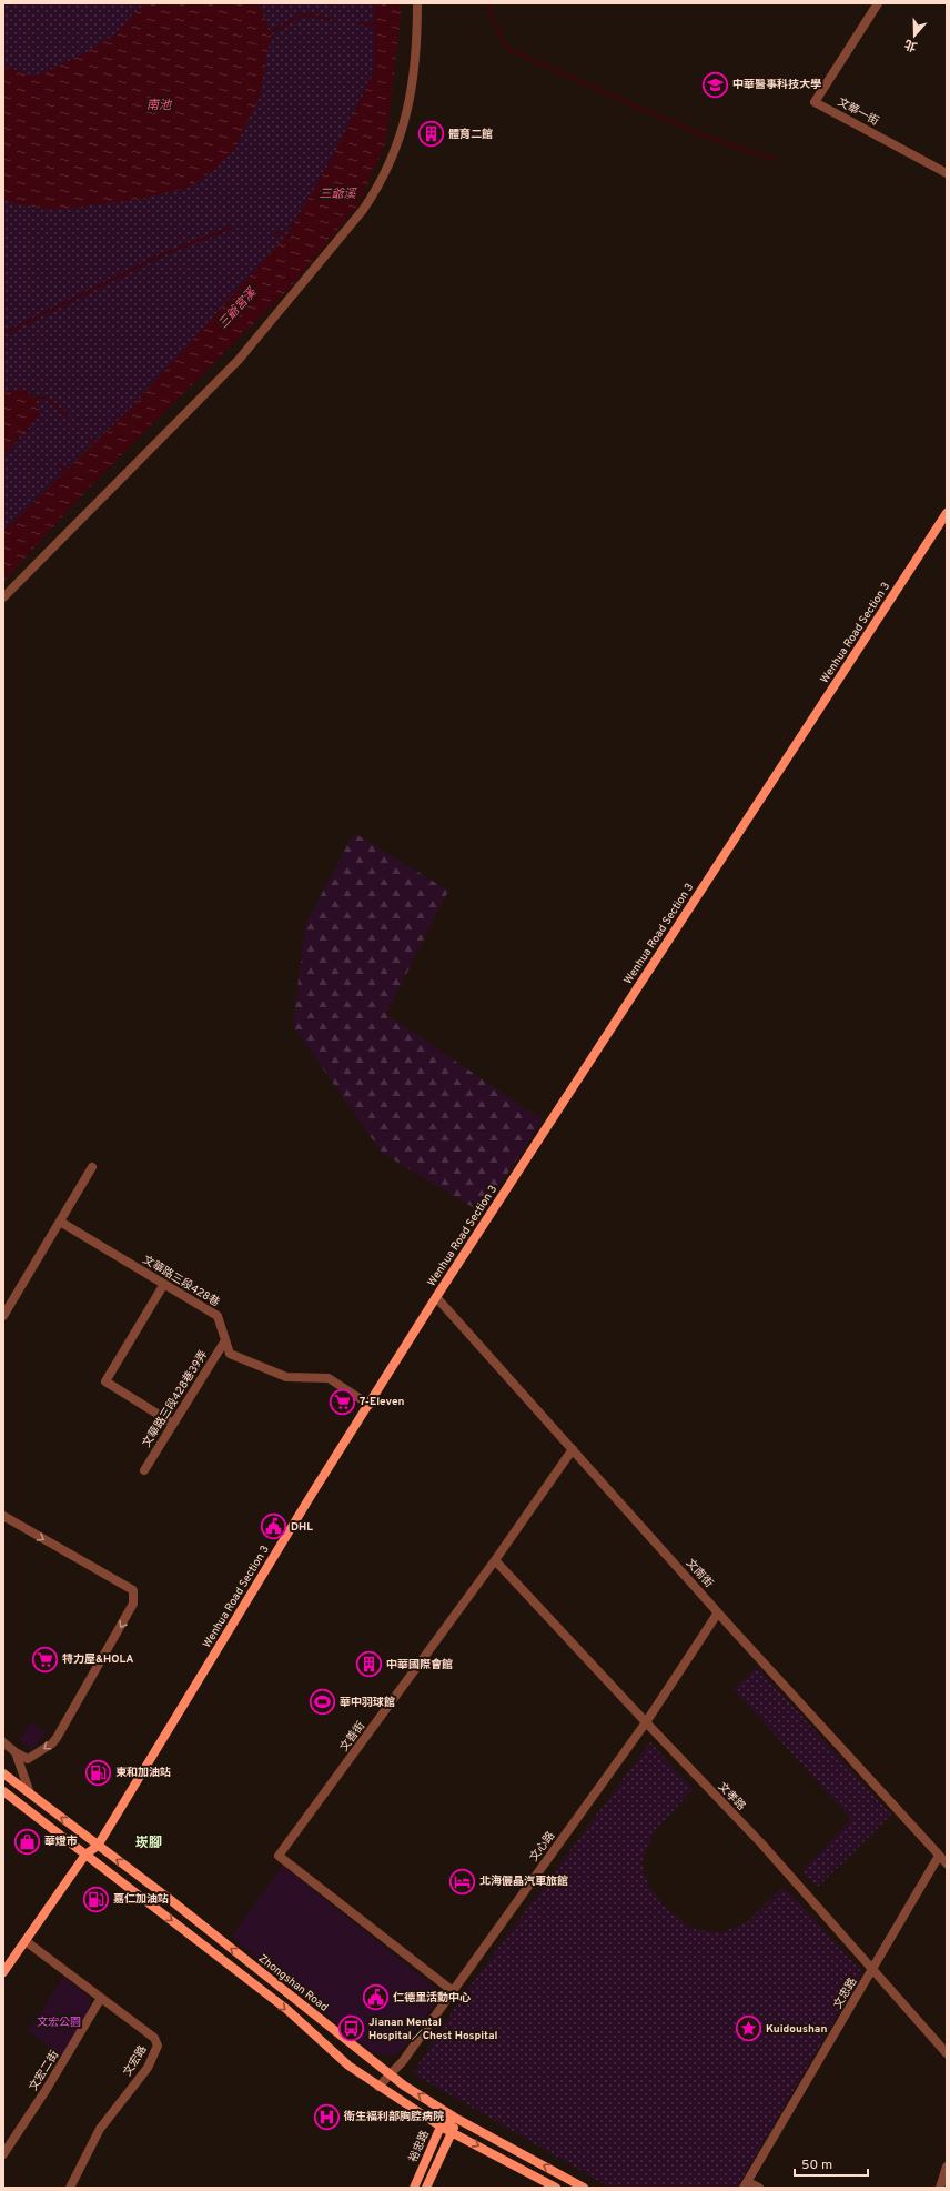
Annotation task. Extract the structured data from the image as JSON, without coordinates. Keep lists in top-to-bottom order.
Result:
{
  "streets": {
    "street": [
      "文華一街",
      "Wenhua Road Section 3",
      "文華路三段428巷",
      "文華路三段428巷39弄",
      "文南街",
      "文善街",
      "文孝路",
      "文心路",
      "Zhongshan Road",
      "文忠路",
      "文宏路",
      "文宏二街",
      "裕忠路"
    ]
  },
  "crossings": [
    ["Wenhua Road Section 3", "文華路三段428巷"],
    ["Wenhua Road Section 3", "文南街"],
    ["Wenhua Road Section 3", "Zhongshan Road"],
    ["Wenhua Road Section 3", "文宏路"],
    ["文華路三段428巷", "文華路三段428巷39弄"],
    ["文南街", "文善街"],
    ["文南街", "文心路"],
    ["文南街", "文忠路"],
    ["文善街", "文孝路"],
    ["文善街", "文心路"],
    ["文孝路", "文心路"],
    ["文孝路", "文忠路"],
    ["文心路", "Zhongshan Road"],
    ["Zhongshan Road", "裕忠路"],
    ["文宏路", "文宏二街"]
  ],
  "districts": ["崁腳"],
  "water": ["南池", "三爺溪", "三爺宮溪"],
  "parks": ["文宏公園"],
  "places": {
    "school or university": ["中華醫事科技大學"],
    "building": ["體育二館", "中華國際會館"],
    "supermarket": ["7-Eleven", "特力屋&HOLA"],
    "public building": ["DHL", "仁德里活動中心"],
    "sports": ["華中羽球館"],
    "fuel station": ["東和加油站", "嘉仁加油站"],
    "shop": ["華燈市"],
    "hotel": ["北海儷晶汽車旅館"],
    "bus stop": ["Jianan Mental Hospital／Chest Hospital"],
    "place": ["Kuidoushan"],
    "hospital": ["衛生福利部胸腔病院"]
  },
  "scale_bar": "50 m",
  "north": "bottom"
}
